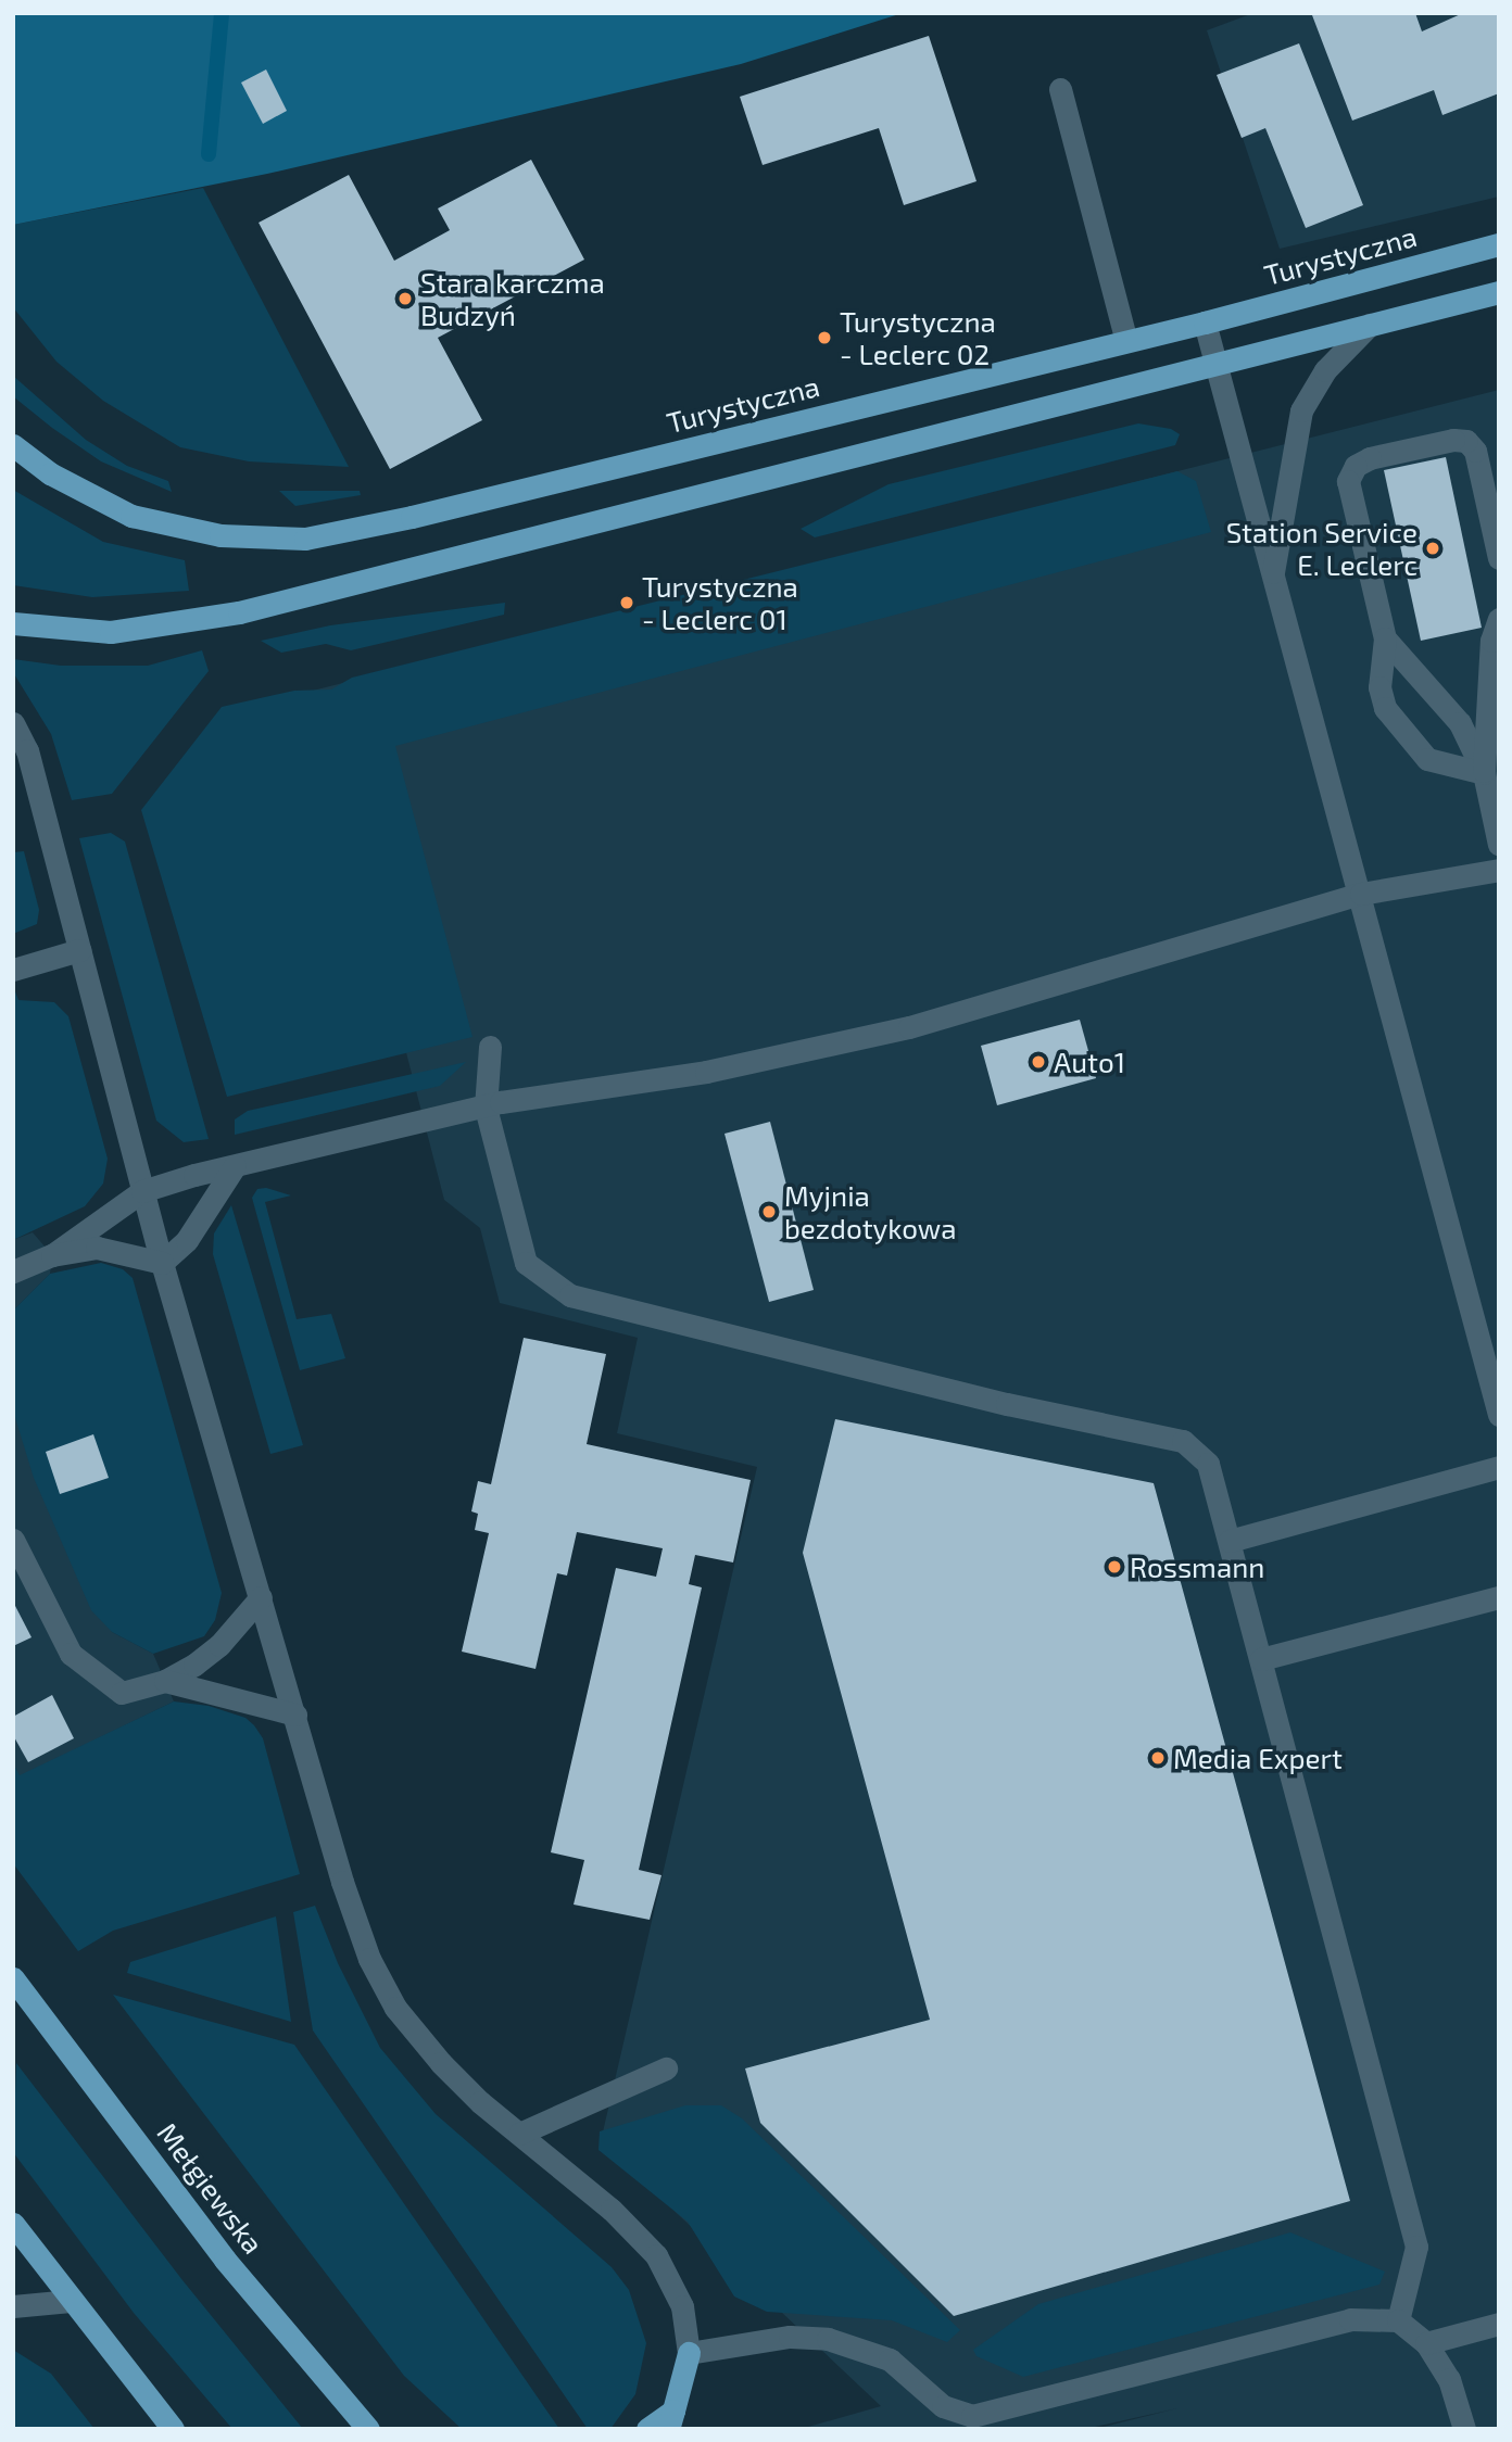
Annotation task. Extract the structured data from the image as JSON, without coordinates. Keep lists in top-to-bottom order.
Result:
{
  "streets": {
    "main road": ["Turystyczna", "Mełgiewska"]
  },
  "places": [
    "Stara karczma Budzyń",
    "Turystyczna - Leclerc 02",
    "Station Service E. Leclerc",
    "Turystyczna - Leclerc 01",
    "Auto1",
    "Myjnia bezdotykowa",
    "Rossmann",
    "Media Expert"
  ]
}
